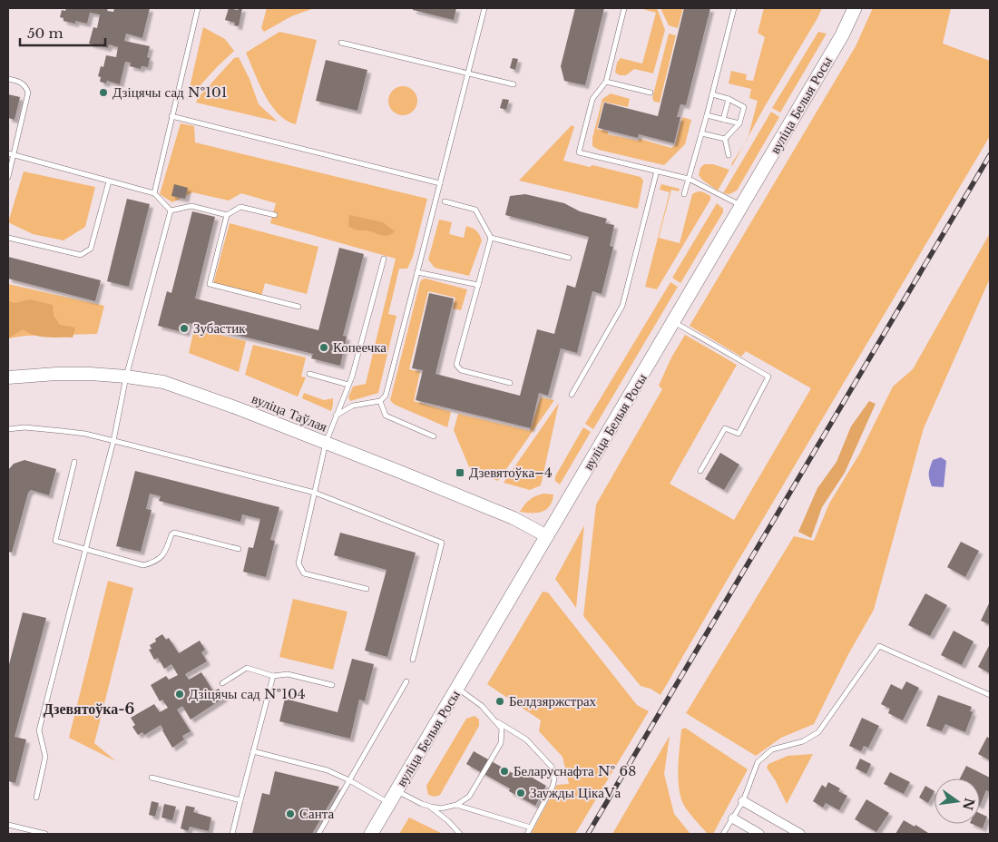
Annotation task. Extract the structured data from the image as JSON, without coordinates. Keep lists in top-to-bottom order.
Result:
{
  "streets": {
    "main road": ["вуліца Белыя Росы"],
    "street": ["вуліца Таўлая"]
  },
  "crossings": [
    ["вуліца Белыя Росы", "вуліца Таўлая"]
  ],
  "districts": ["Дзевятоўка-6"],
  "places": {
    "other": [
      "Дзіцячы сад №101",
      "Зубастик",
      "Копеечка",
      "Дзіцячы сад №104",
      "Белдзяржстрах",
      "Беларуснафта № 68",
      "Заужды ЦікаVа",
      "Санта"
    ],
    "transit": ["Дзевятоўка–4"]
  },
  "scale_bar": "50 m",
  "north": "right"
}
